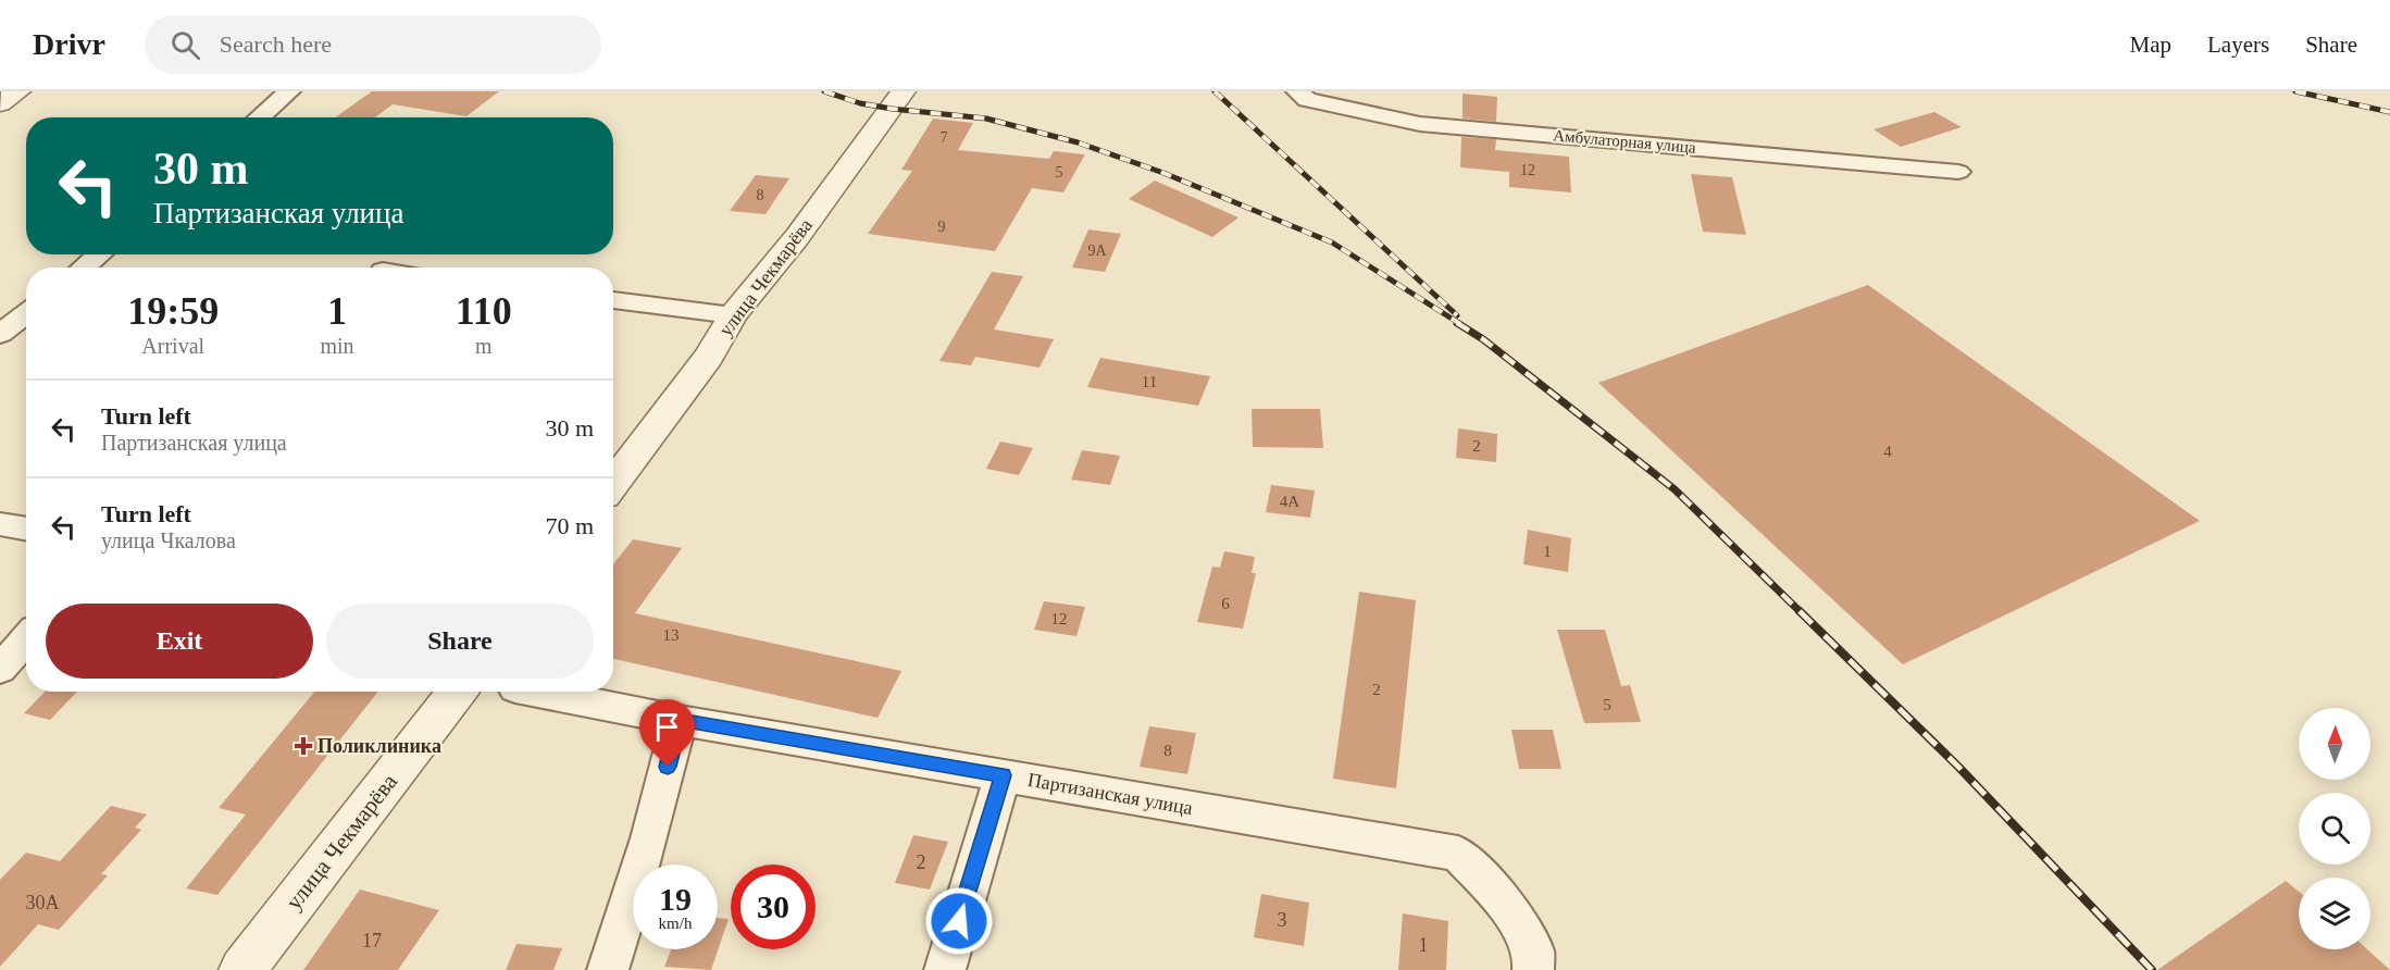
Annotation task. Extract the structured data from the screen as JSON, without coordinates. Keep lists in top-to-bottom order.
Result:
{
  "streets": {
    "street": ["Амбулаторная улица", "улица Чекмарёва", "Партизанская улица"]
  },
  "places": {
    "health": ["Поликлиника"]
  },
  "house_numbers": [
    "7",
    "12",
    "5",
    "8",
    "9",
    "9А",
    "11",
    "2",
    "4",
    "4А",
    "1",
    "6",
    "12",
    "13",
    "2",
    "5",
    "8",
    "2",
    "30А",
    "3",
    "17",
    "1"
  ],
  "north": "top",
  "page": {
    "header": "Drivr",
    "search": "Search here",
    "nav": ["Map", "Layers", "Share"],
    "turn": ["30 m", "Партизанская улица"],
    "eta": [
      "19:59",
      "Arrival",
      "1",
      "min",
      "110",
      "m"
    ],
    "list": [
      {
        "name": "Turn left",
        "note": "Партизанская улица",
        "value": "30 m"
      },
      {
        "name": "Turn left",
        "note": "улица Чкалова",
        "value": "70 m"
      }
    ],
    "buttons": ["Exit", "Share"],
    "speed": "19 km/h",
    "limit": "30"
  }
}
